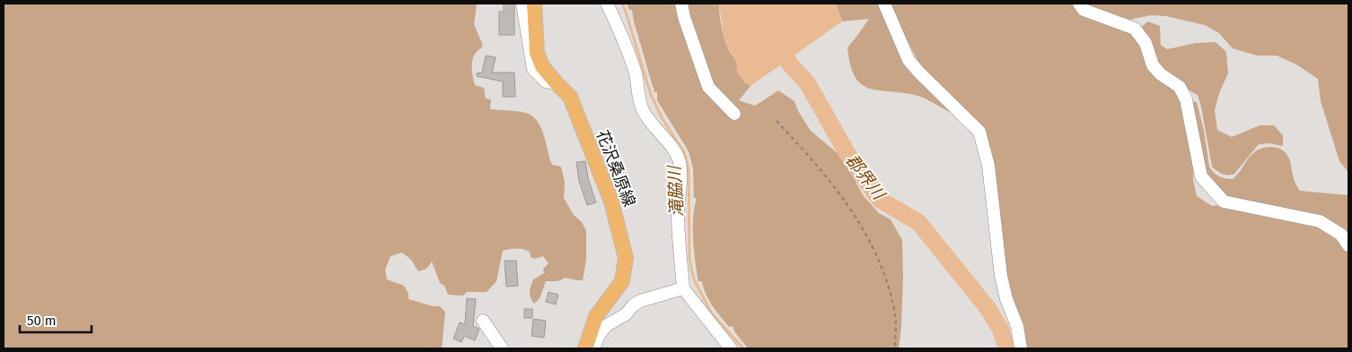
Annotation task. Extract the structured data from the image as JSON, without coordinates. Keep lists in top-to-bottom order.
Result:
{
  "streets": {
    "main road": ["花沢桑原線"]
  },
  "water": ["郡界川", "滝脇川"],
  "scale_bar": "50 m"
}
